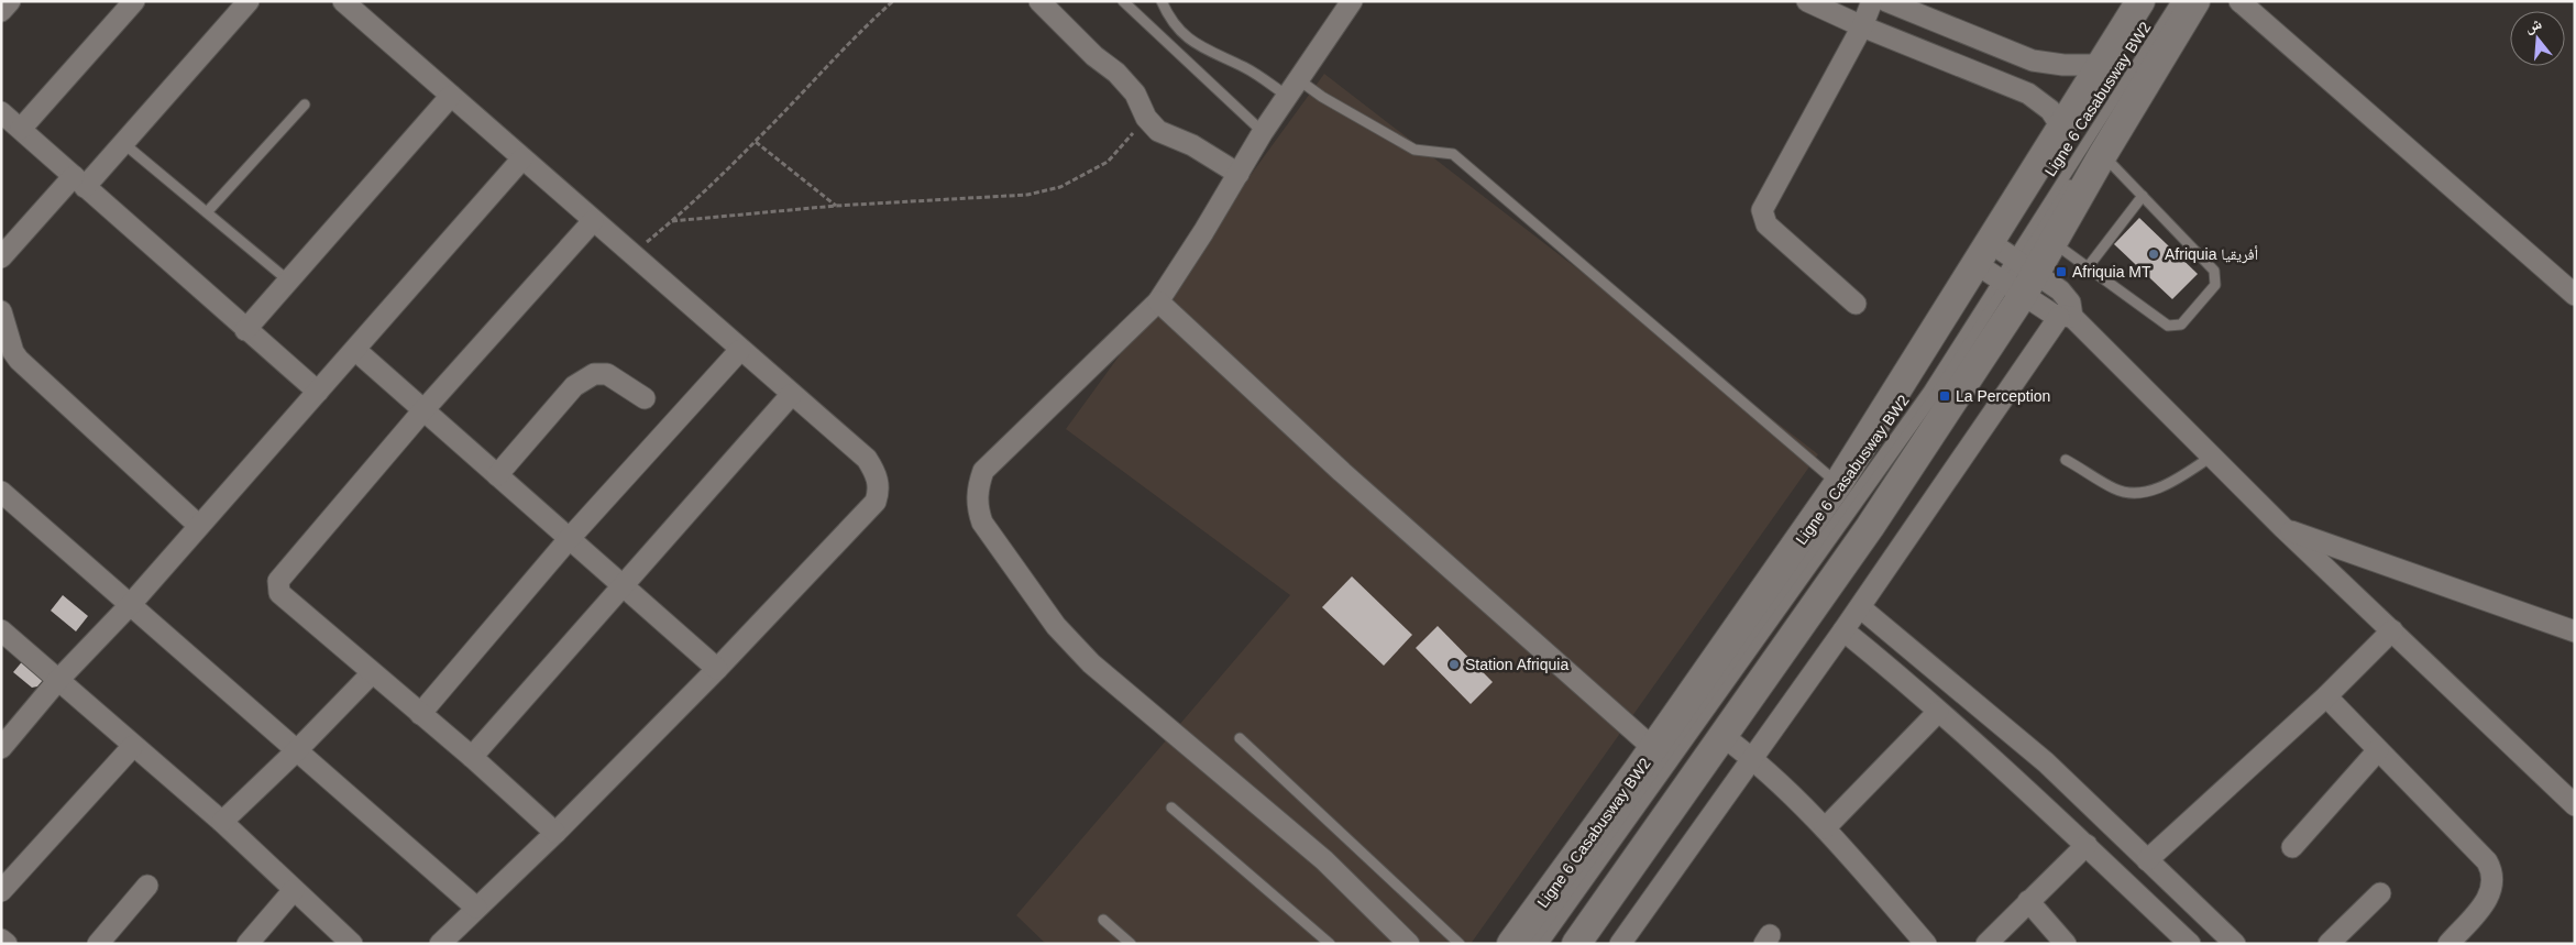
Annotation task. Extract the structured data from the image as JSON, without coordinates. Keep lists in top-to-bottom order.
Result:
{
  "streets": {
    "lane": ["Ligne 6 Casabusway BW2"]
  },
  "places": {
    "other": ["Afriquia أفريقيا", "Station Afriquia"],
    "transit": ["Afriquia MT", "La Perception"]
  },
  "north": "top"
}
